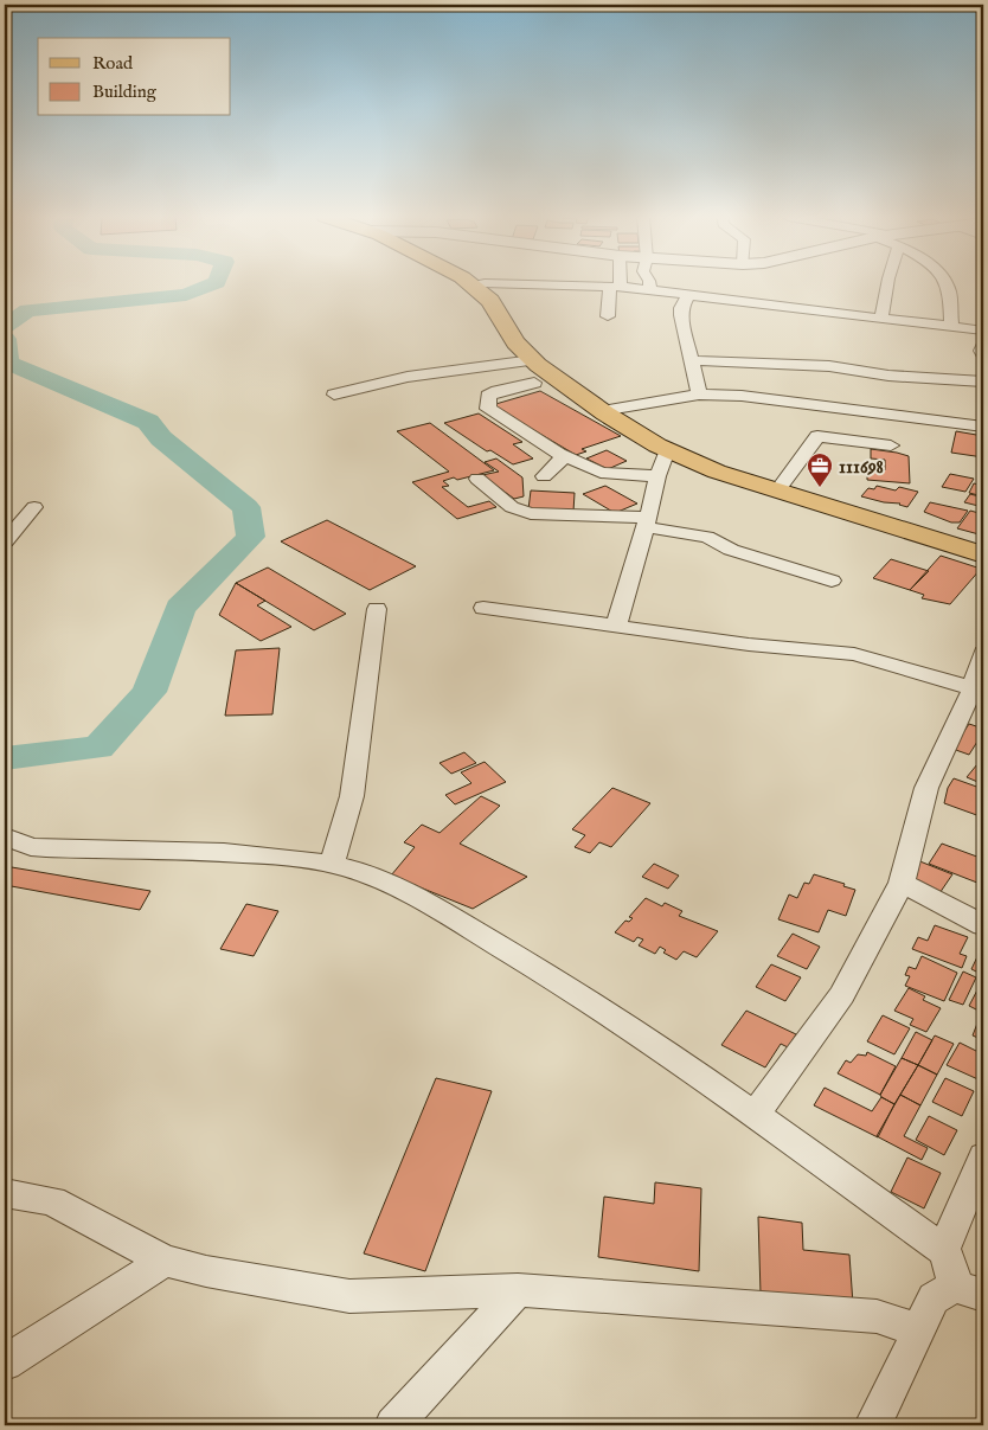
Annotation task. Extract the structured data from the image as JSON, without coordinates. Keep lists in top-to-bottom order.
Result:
{
  "places": {
    "office": ["111698"]
  },
  "legend": ["Road", "Building"]
}
